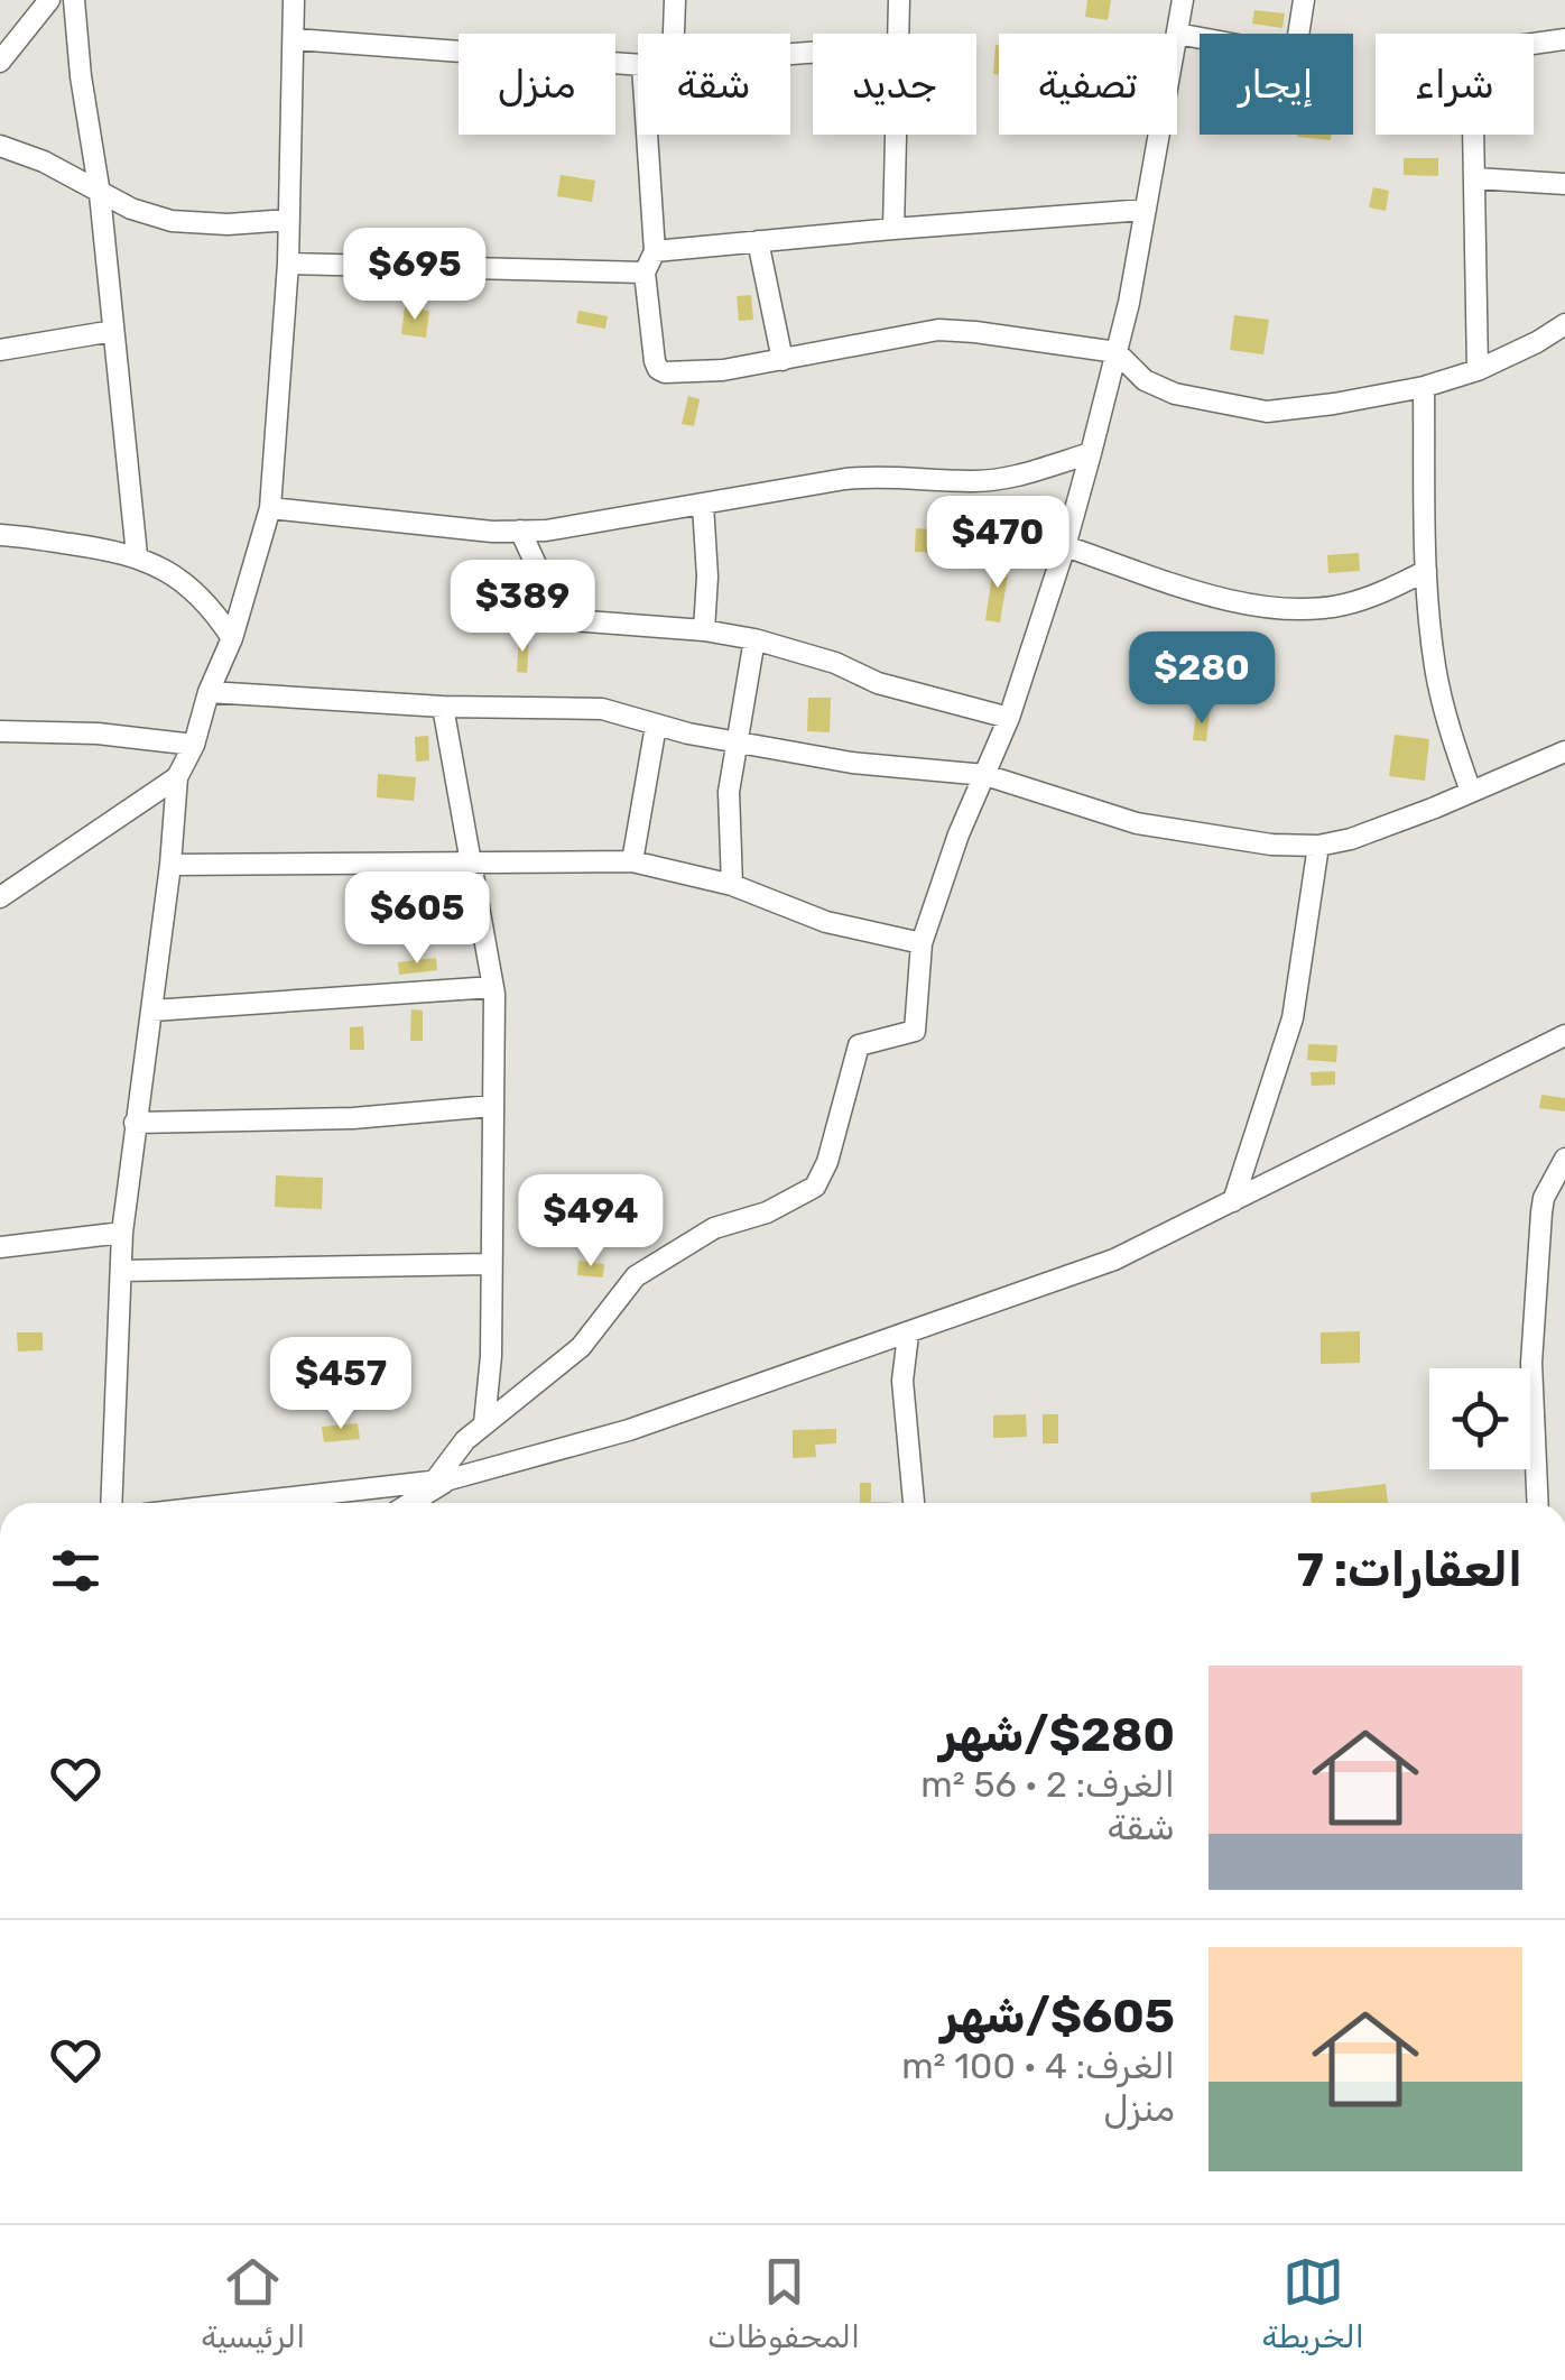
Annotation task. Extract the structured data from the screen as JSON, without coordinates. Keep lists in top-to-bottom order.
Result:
{
  "page": {
    "chip": [
      "شراء",
      "إيجار",
      "تصفية",
      "جديد",
      "شقة",
      "منزل"
    ],
    "price": [
      "$695",
      "$470",
      "$389",
      "$280",
      "$605",
      "$494",
      "$457"
    ],
    "heading": "العقارات: 7",
    "list": [
      {
        "name": "$280/شهر",
        "note": "الغرف: 2 · 56 m² · شقة"
      },
      {
        "name": "$605/شهر",
        "note": "الغرف: 4 · 100 m² · منزل"
      }
    ],
    "tabs": ["الخريطة", "المحفوظات", "الرئيسية"]
  }
}
